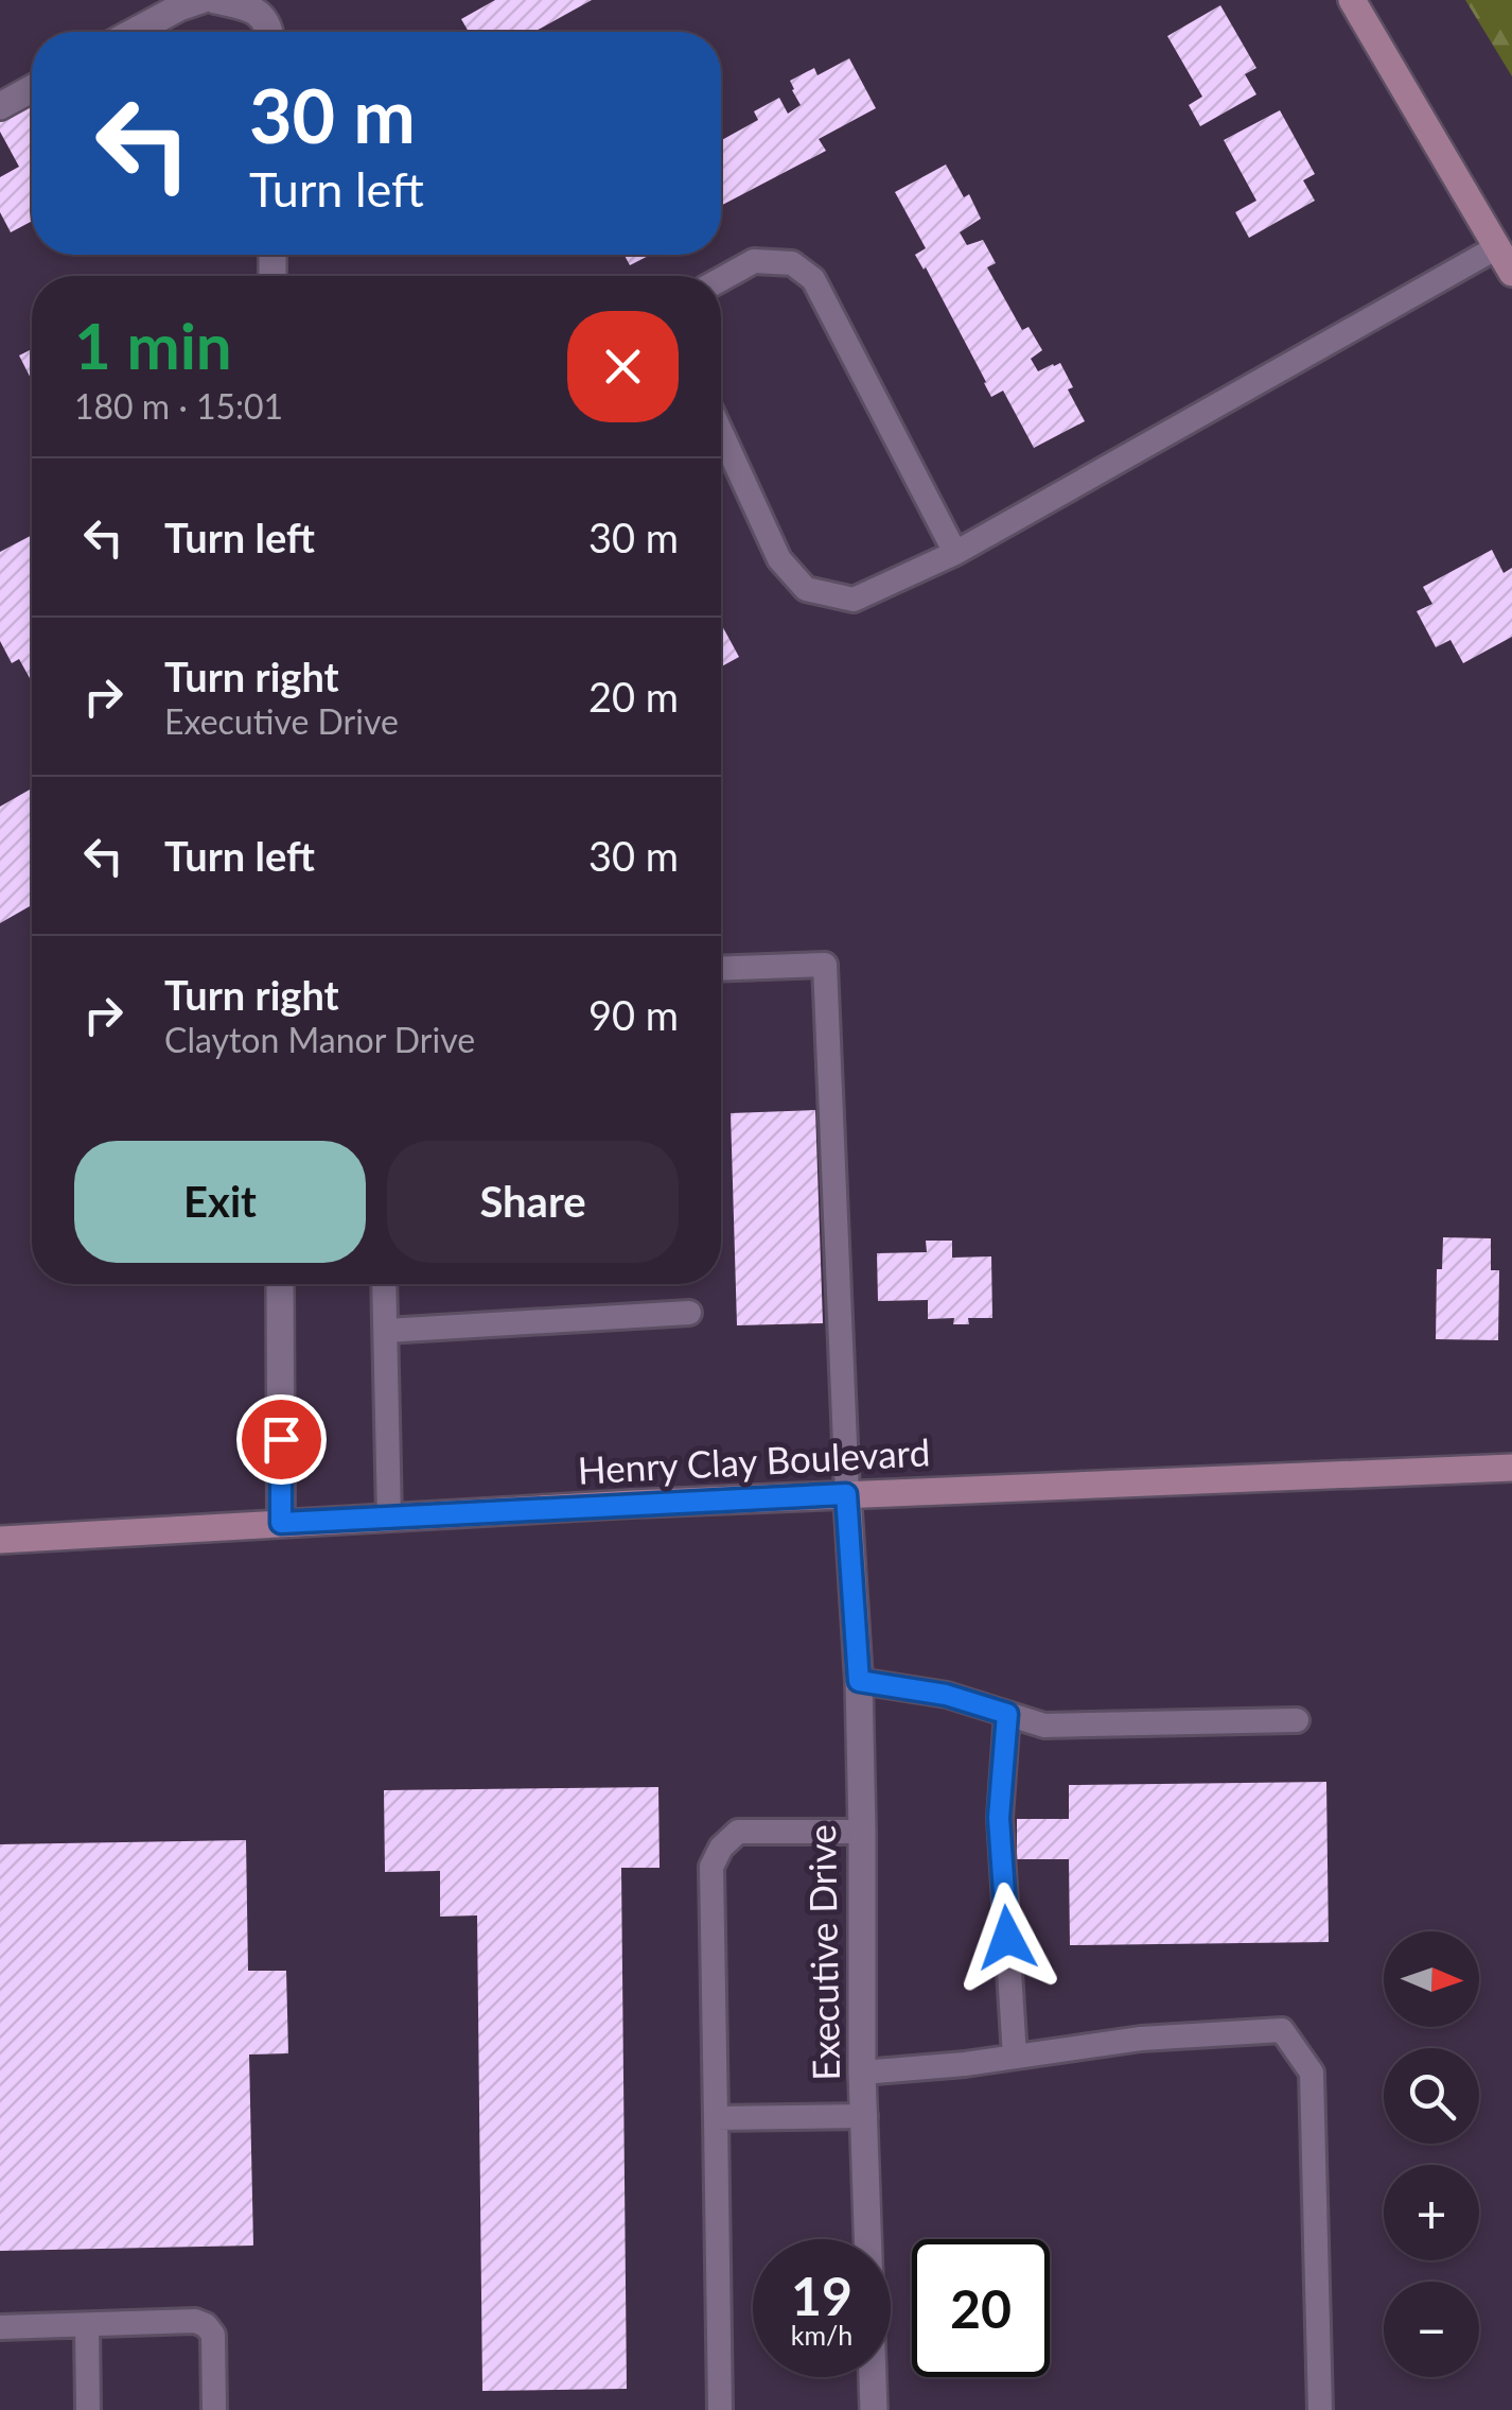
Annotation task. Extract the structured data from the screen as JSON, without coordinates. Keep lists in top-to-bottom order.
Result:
{
  "streets": {
    "main road": ["Henry Clay Boulevard"],
    "street": ["Executive Drive"]
  },
  "crossings": [
    ["Henry Clay Boulevard", "Executive Drive"]
  ],
  "north": "right",
  "page": {
    "turn": ["30 m", "Turn left"],
    "heading": ["1 min", "180 m · 15:01"],
    "list": [
      {
        "name": "Turn left",
        "value": "30 m"
      },
      {
        "name": "Turn right",
        "note": "Executive Drive",
        "value": "20 m"
      },
      {
        "name": "Turn left",
        "value": "30 m"
      },
      {
        "name": "Turn right",
        "note": "Clayton Manor Drive",
        "value": "90 m"
      }
    ],
    "buttons": ["Exit", "Share"],
    "map_buttons": ["+", "−"],
    "speed": "19 km/h",
    "limit": "20"
  }
}
